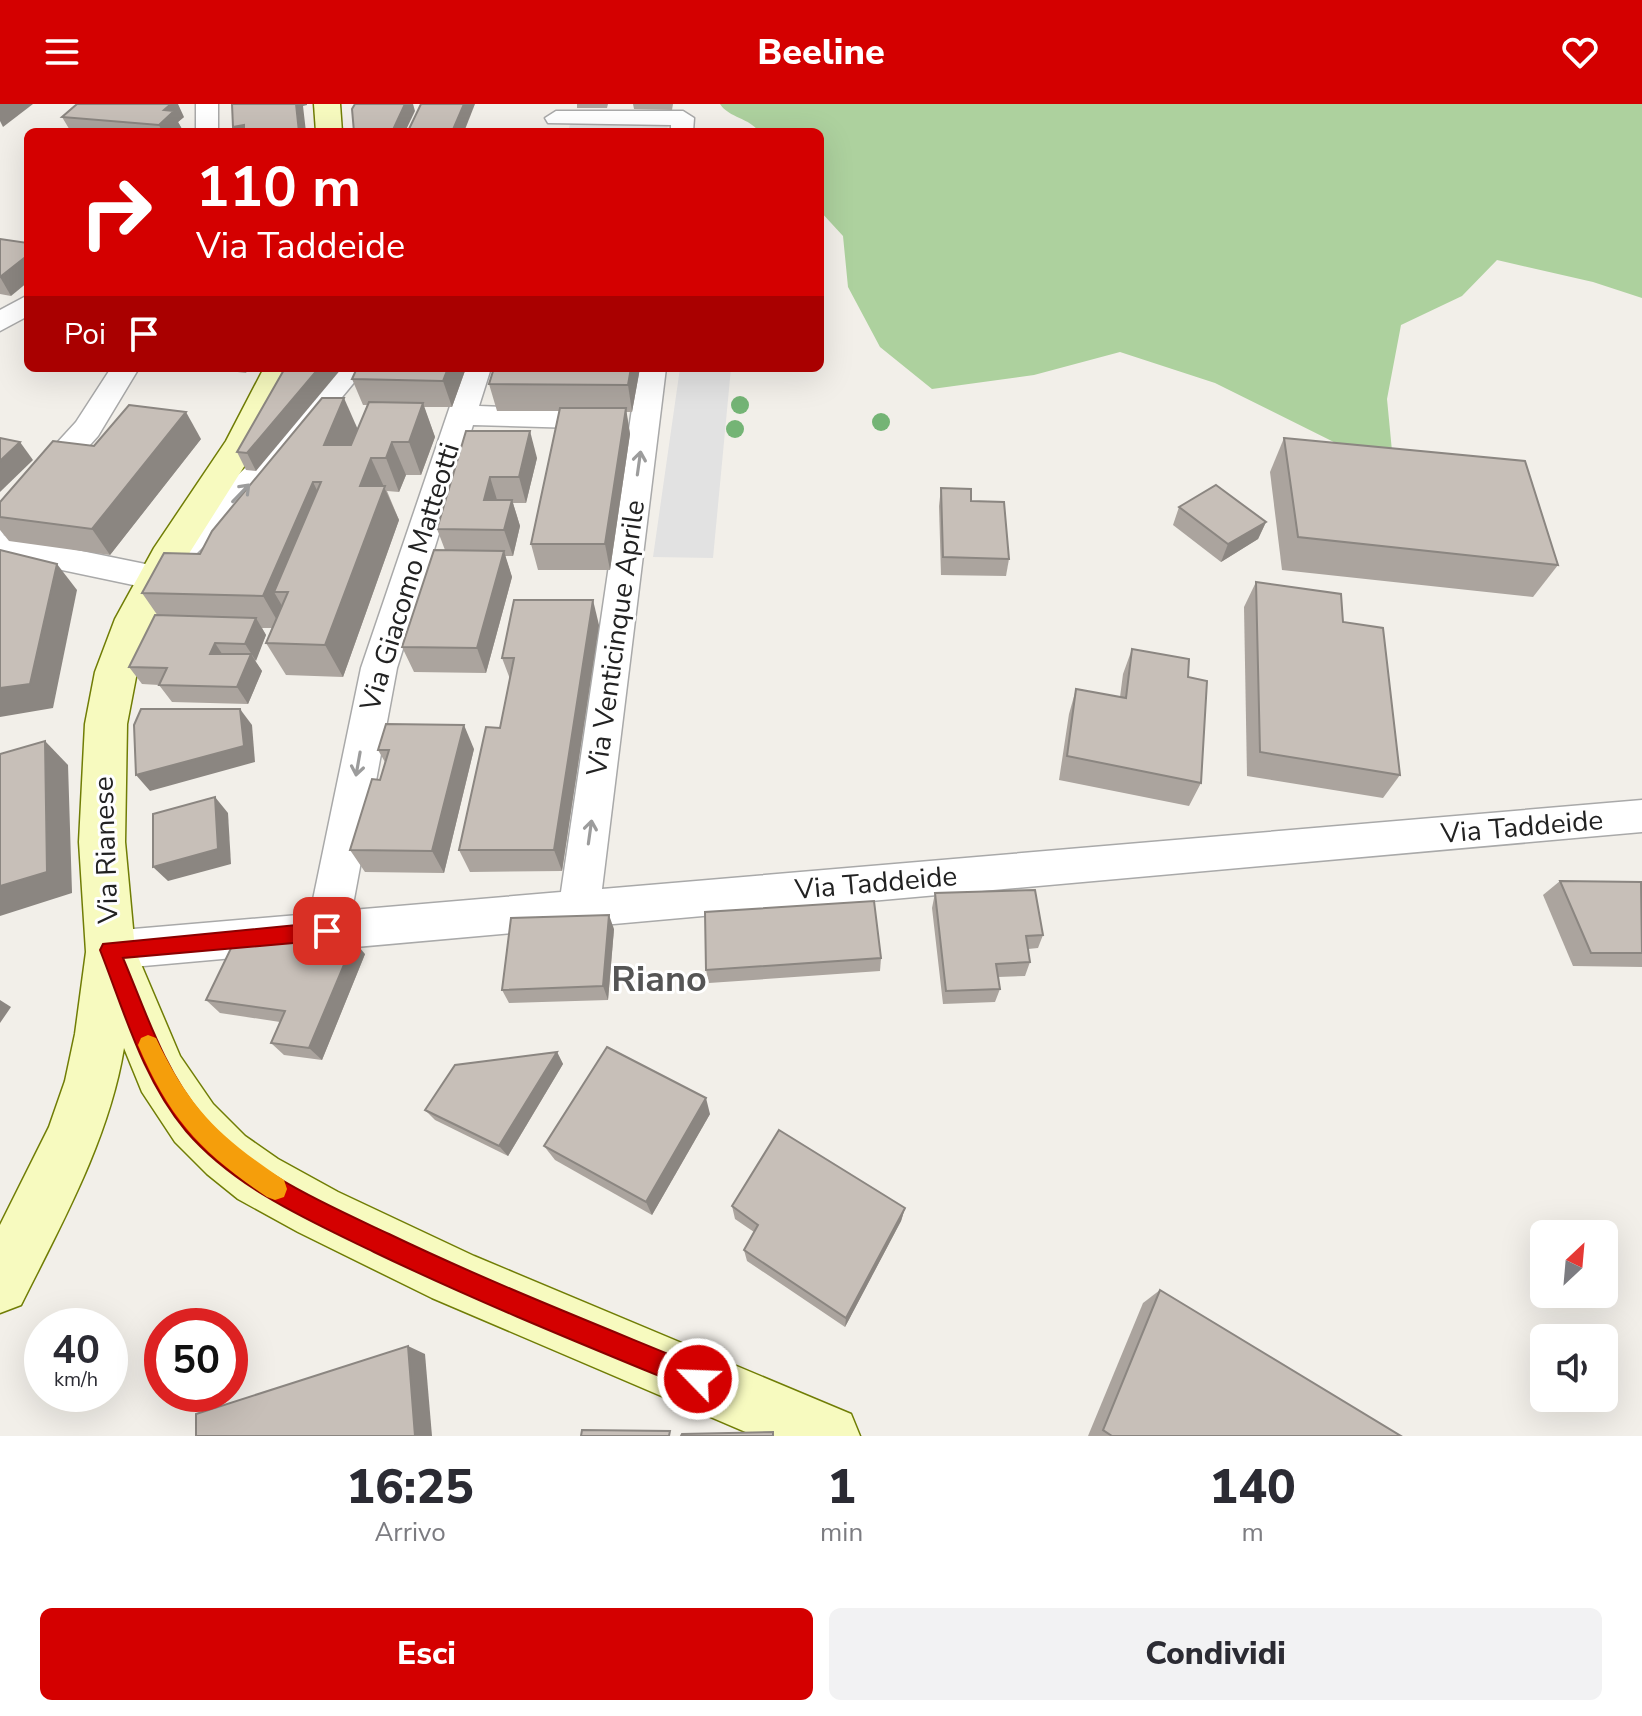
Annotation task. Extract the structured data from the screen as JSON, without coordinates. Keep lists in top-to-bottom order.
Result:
{
  "streets": {
    "main road": ["Via Rianese"],
    "street": ["Via Giacomo Matteotti", "Via Venticinque Aprile", "Via Taddeide"]
  },
  "crossings": [
    ["Via Giacomo Matteotti", "Via Taddeide"],
    ["Via Venticinque Aprile", "Via Taddeide"],
    ["Via Taddeide", "Via Rianese"]
  ],
  "one_way": ["Via Giacomo Matteotti", "Via Venticinque Aprile"],
  "districts": ["Riano"],
  "north": "top right",
  "page": {
    "header": "Beeline",
    "turn": ["110 m", "Via Taddeide"],
    "then": "Poi",
    "speed": "40 km/h",
    "limit": "50",
    "eta": [
      "16:25",
      "Arrivo",
      "1",
      "min",
      "140",
      "m"
    ],
    "buttons": ["Esci", "Condividi"]
  }
}
